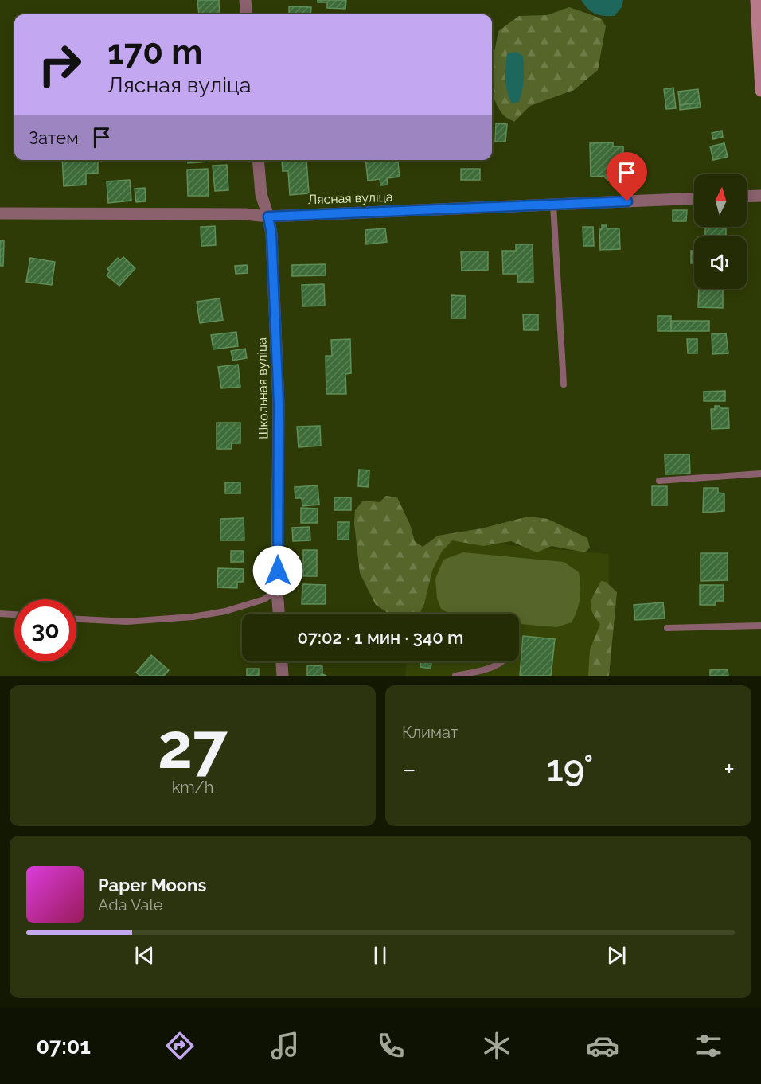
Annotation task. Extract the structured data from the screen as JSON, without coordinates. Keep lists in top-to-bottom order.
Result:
{
  "streets": {
    "street": ["Лясная вуліца", "Школьная вуліца"]
  },
  "crossings": [
    ["Лясная вуліца", "Школьная вуліца"]
  ],
  "north": "top",
  "page": {
    "turn": ["170 m", "Лясная вуліца"],
    "then": "Затем",
    "limit": "30",
    "trip": "07:02 · 1 мин · 340 m",
    "tile": [
      ["27", "km/h"],
      "Климат"
    ],
    "heat": ["−", "19°", "+"],
    "song": ["Paper Moons", "Ada Vale"],
    "tabs": "07:01"
  }
}
